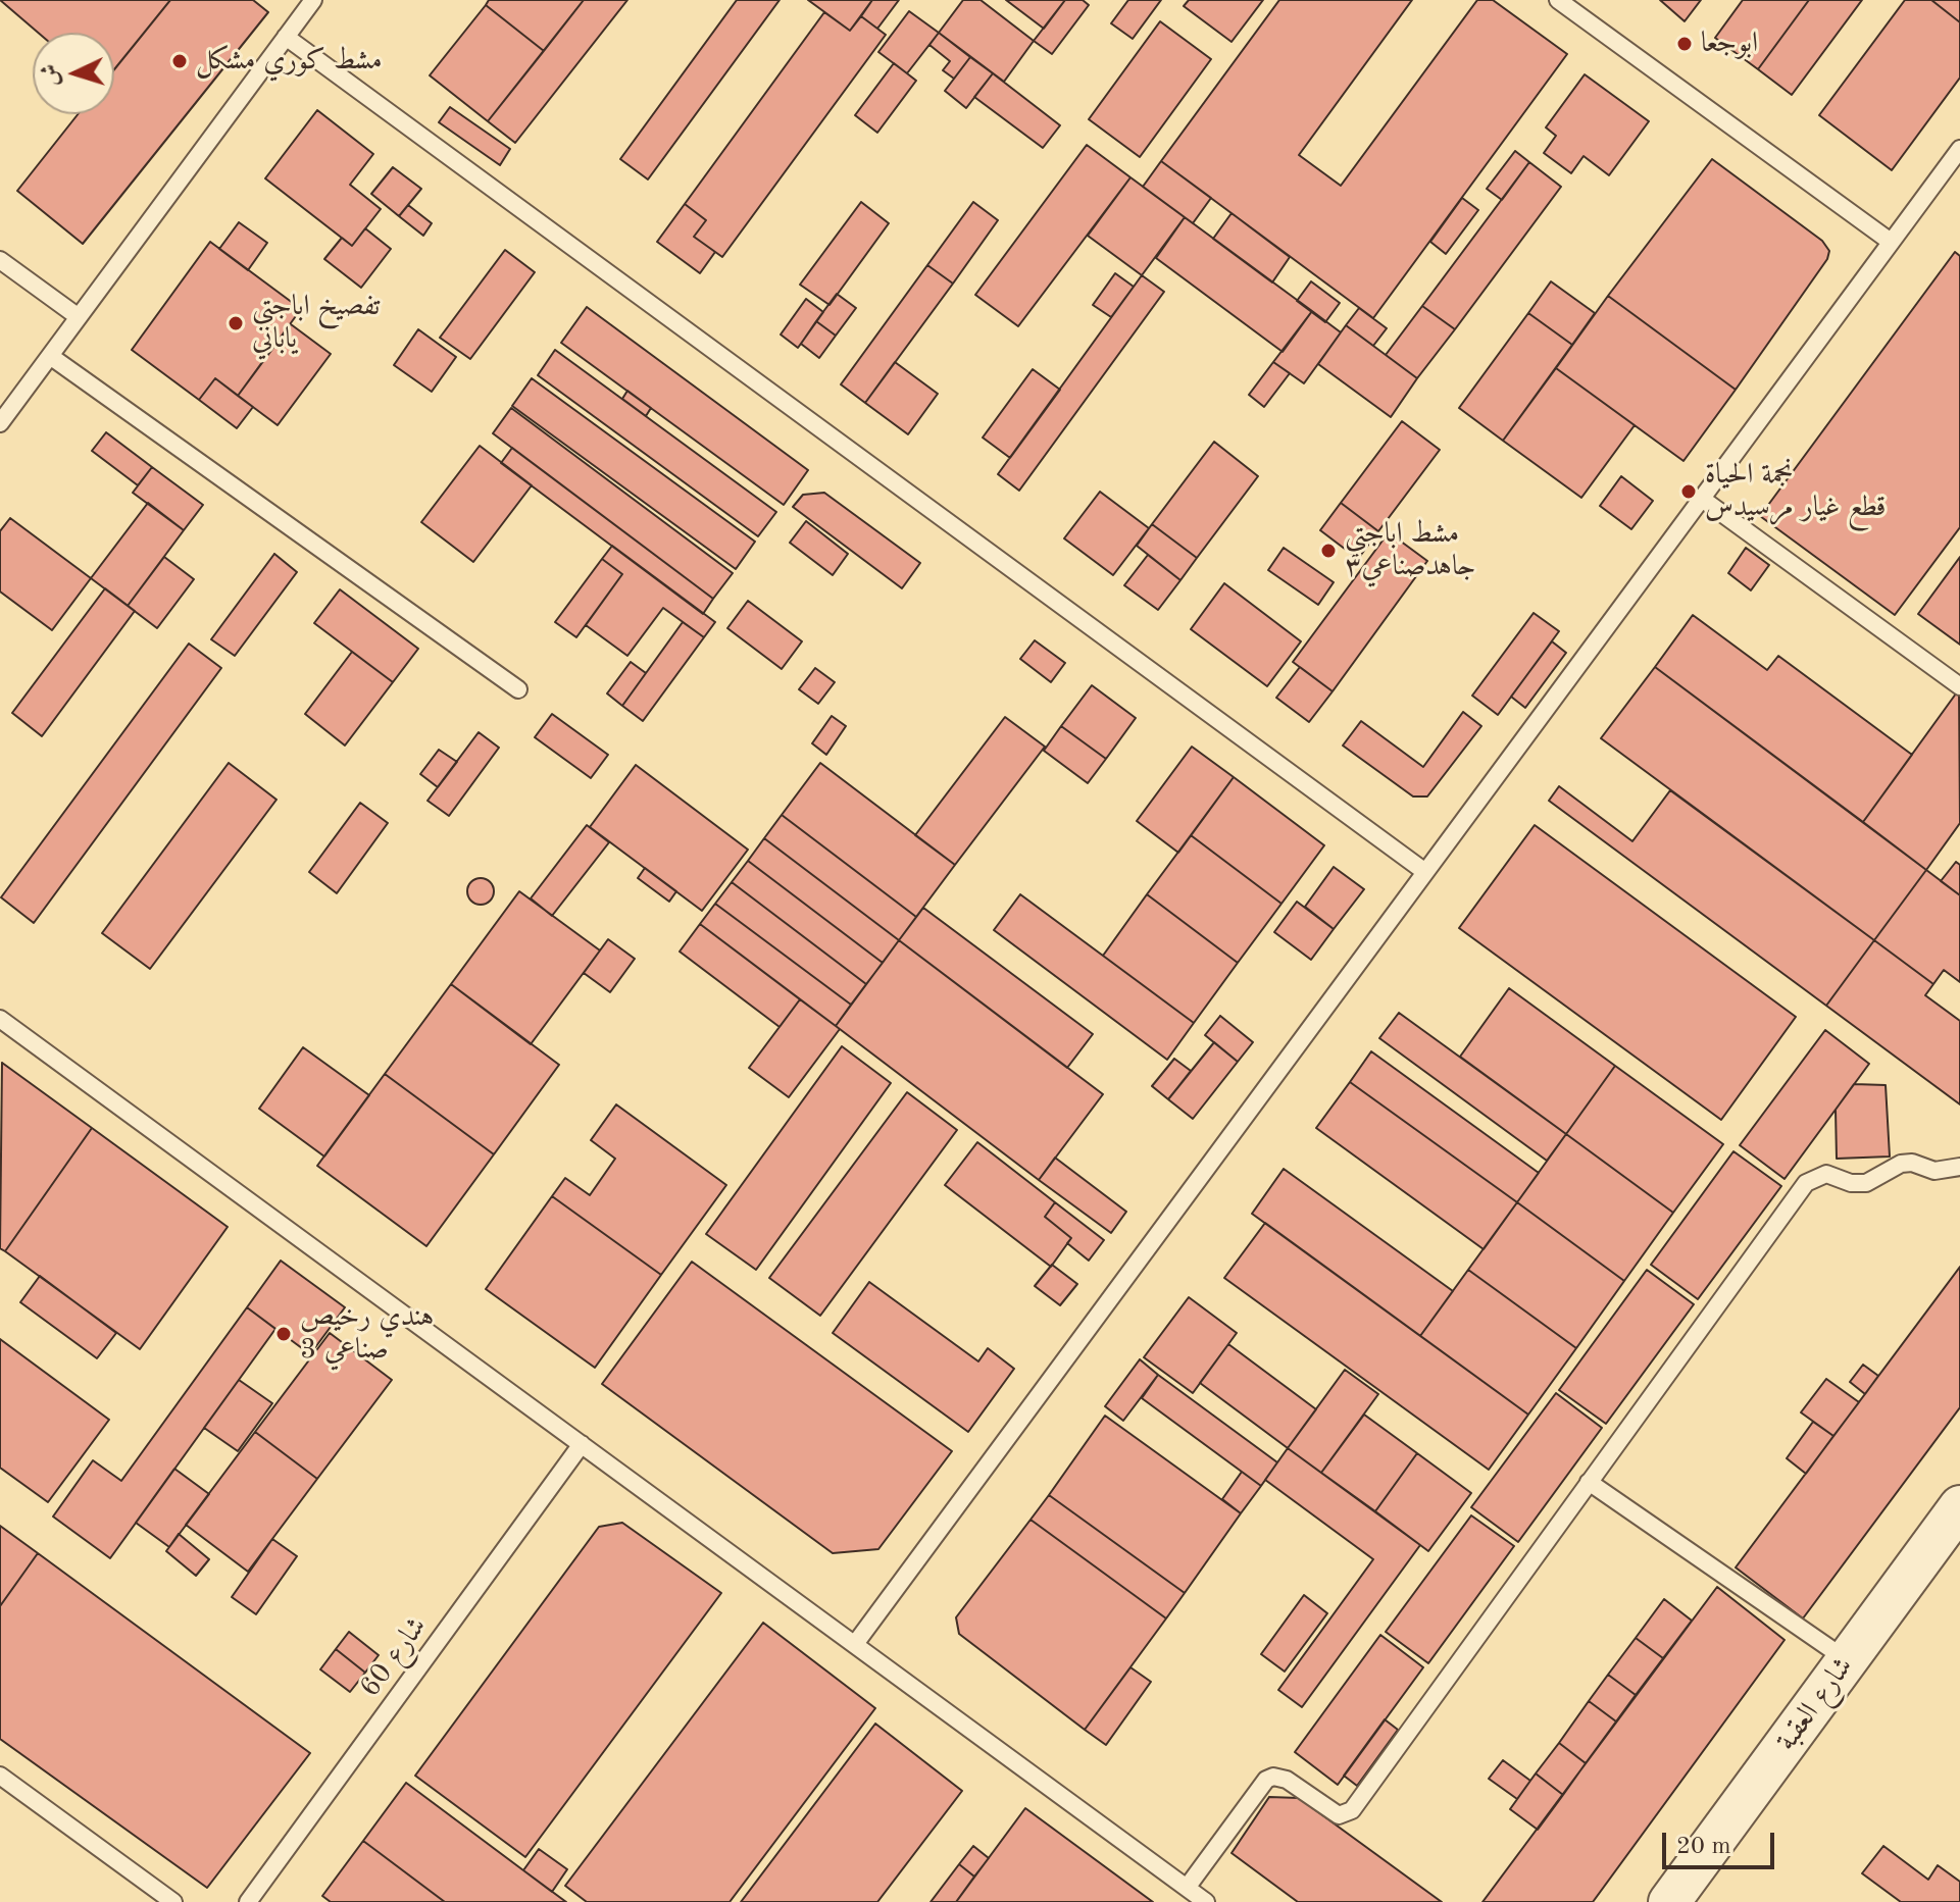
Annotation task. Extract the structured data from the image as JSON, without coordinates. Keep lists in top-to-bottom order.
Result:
{
  "streets": {
    "street": ["شارع العقبة"],
    "lane": ["شارع 60"]
  },
  "places": [
    "ابوجعا",
    "مشط كوري مشكل",
    "تفصيخ اباجتي ياباني",
    "نجمة الحياة قطع غيار مرسيدس",
    "مشط اباجتي جاهدصناعي٣",
    "هندي رخيص صناعي 3"
  ],
  "scale_bar": "20 m",
  "north": "left"
}
